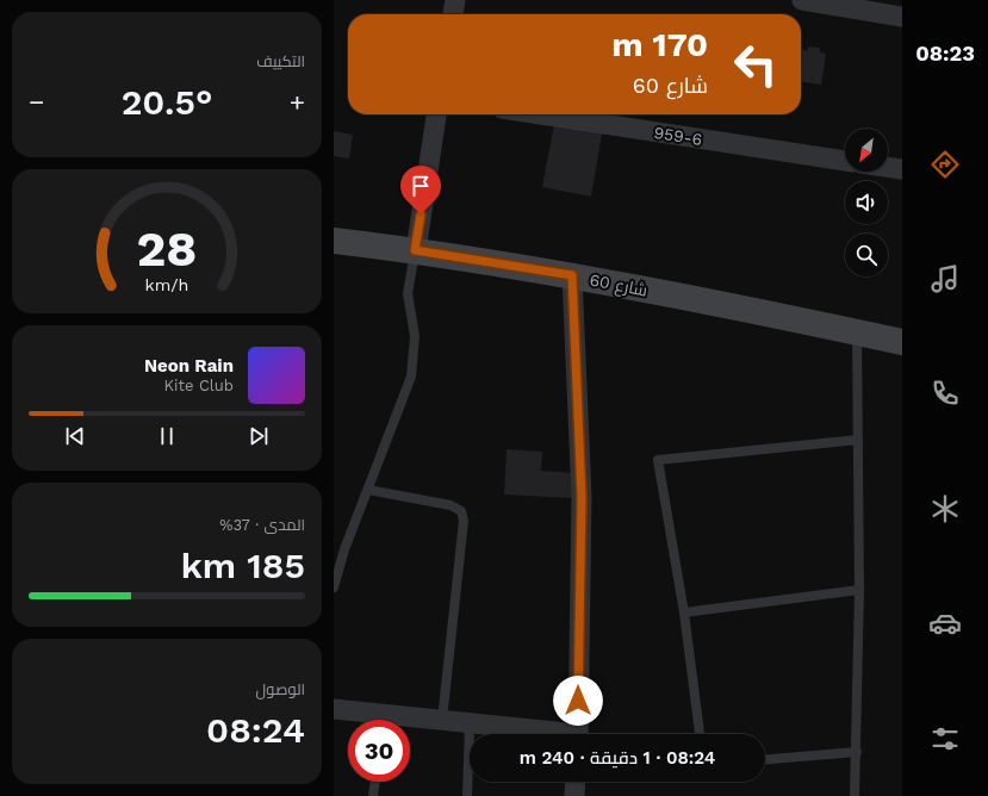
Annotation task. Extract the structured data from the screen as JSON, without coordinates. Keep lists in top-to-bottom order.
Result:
{
  "streets": {
    "street": ["959-6", "شارع 60"]
  },
  "north": "bottom left",
  "page": {
    "tabs": "08:23",
    "tile": [
      "التكييف",
      ["المدى · 37%", "185 km"],
      ["الوصول", "08:24"]
    ],
    "turn": ["170 m", "شارع 60"],
    "heat": ["−", "20.5°", "+"],
    "song": ["Neon Rain", "Kite Club"],
    "limit": "30",
    "trip": "08:24 · 1 دقيقة · 240 m",
    "gauge": ["28", "km/h"]
  }
}
